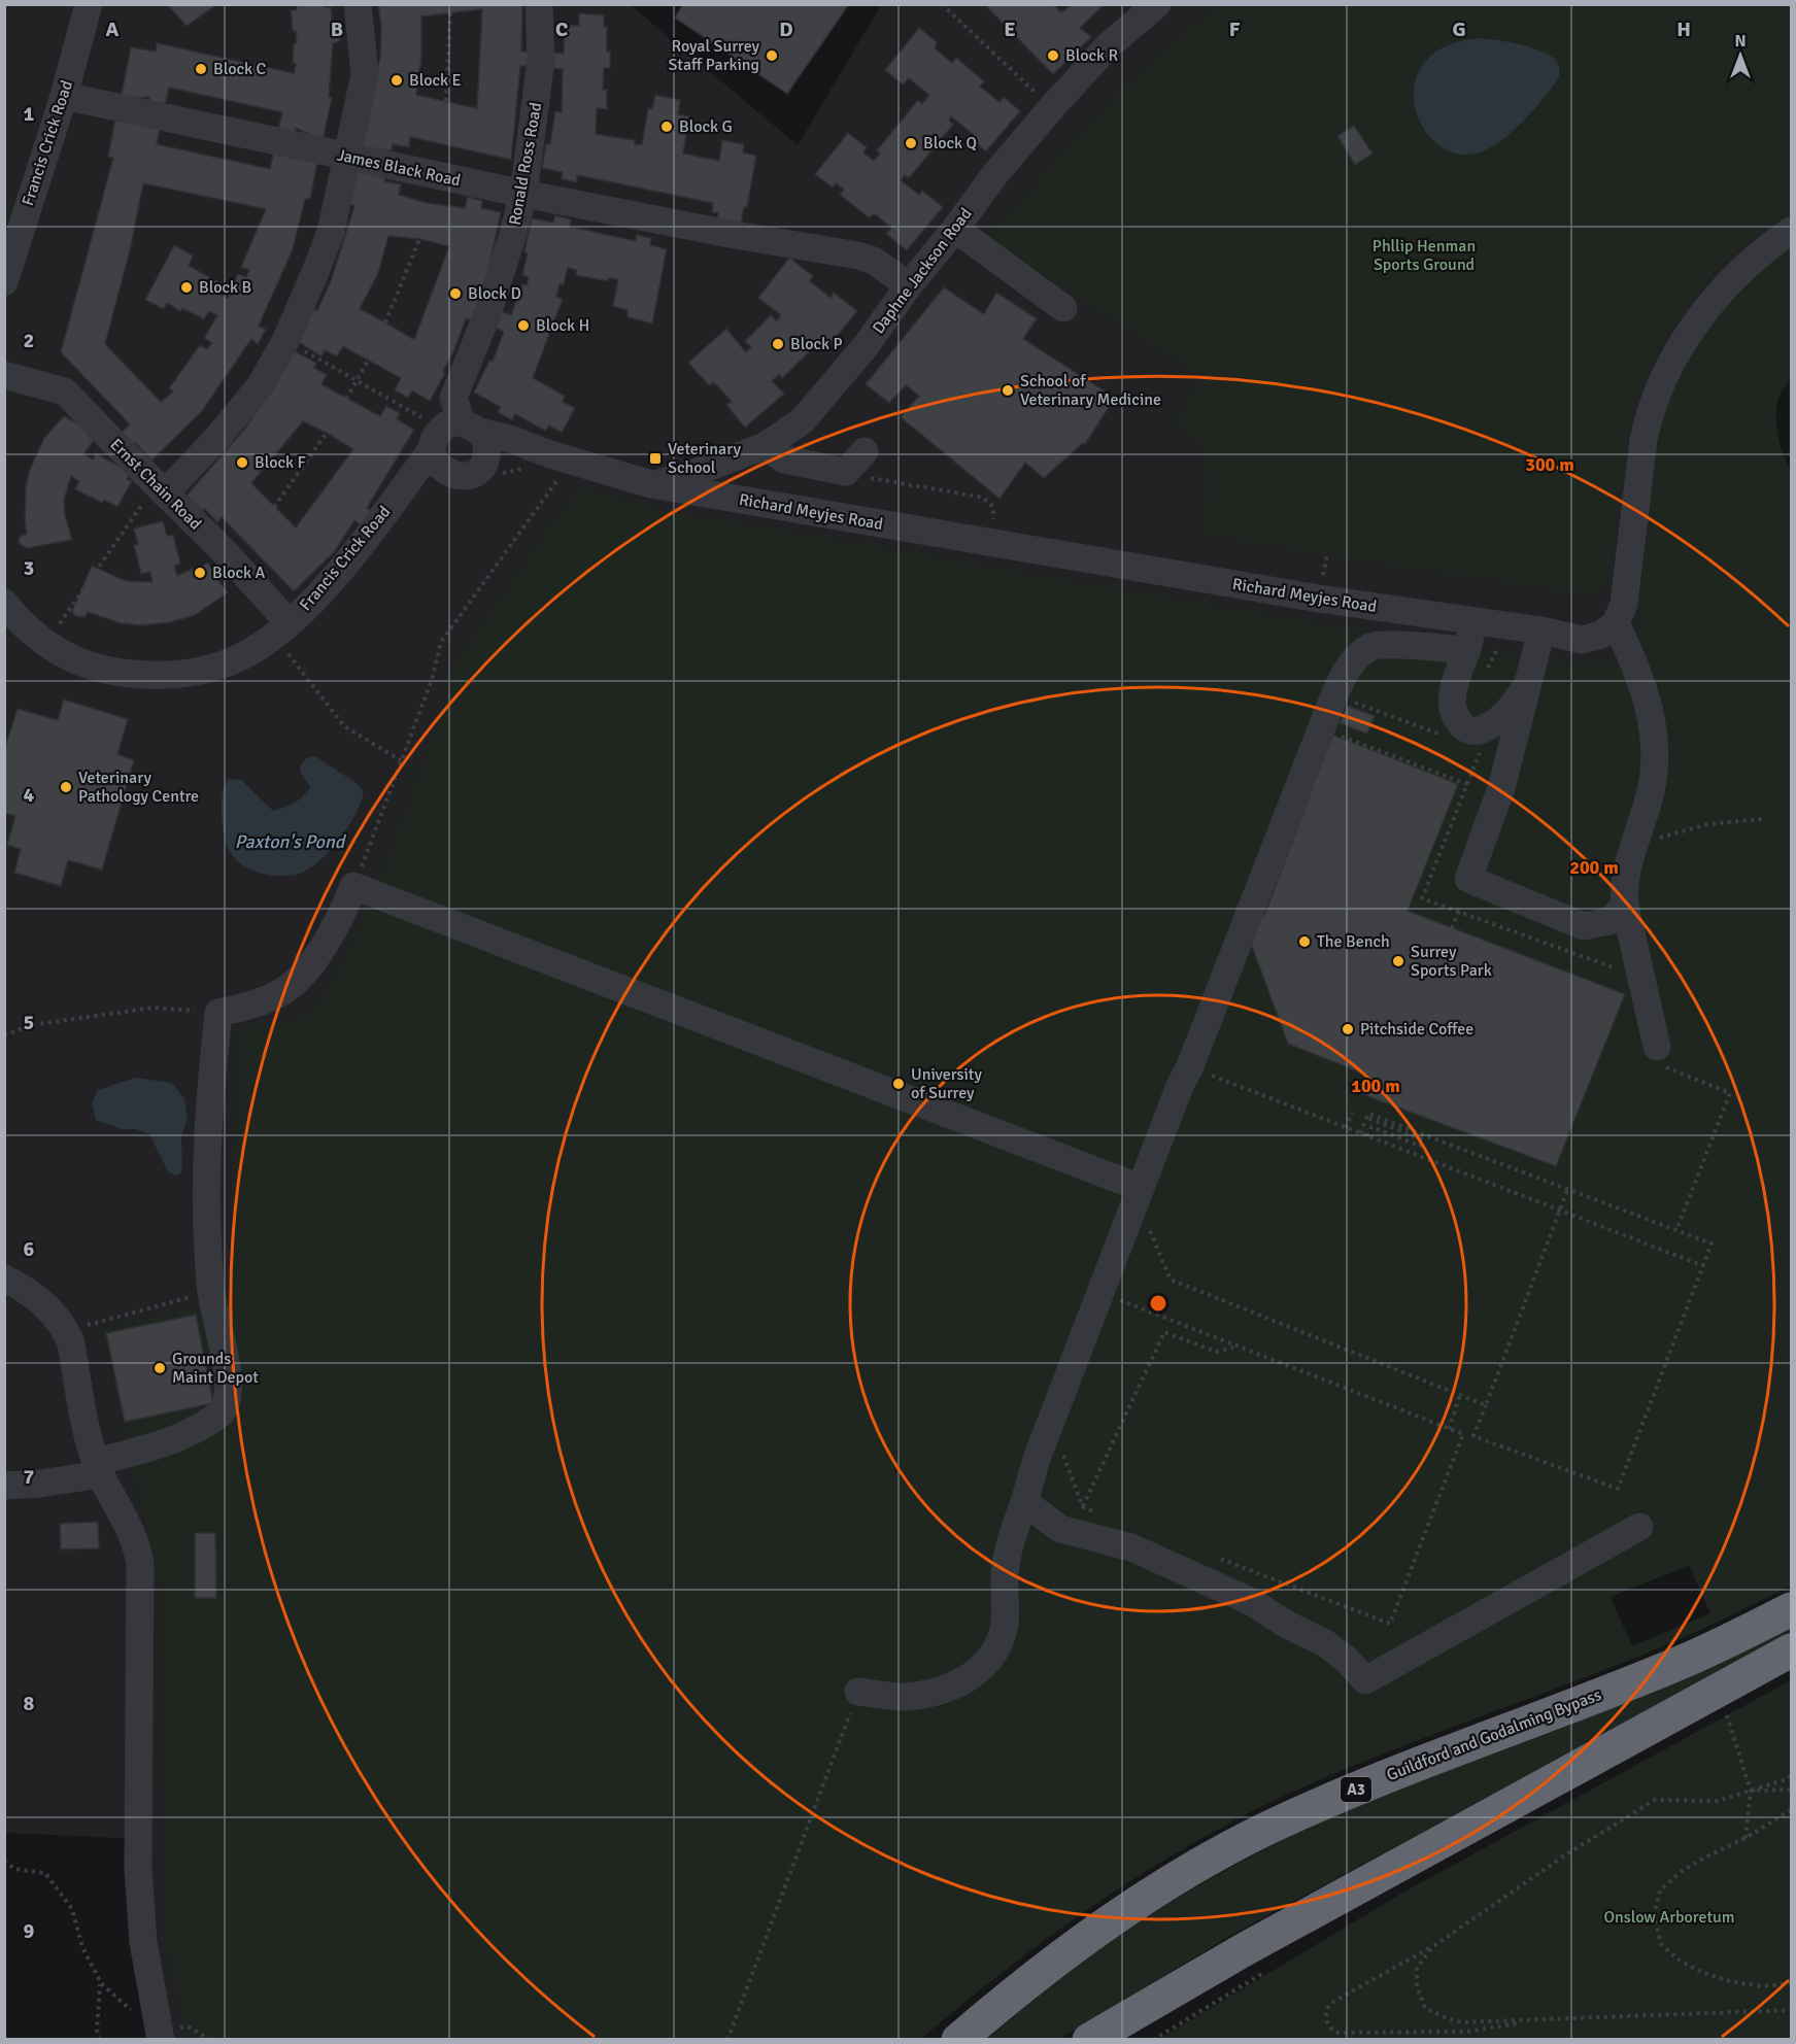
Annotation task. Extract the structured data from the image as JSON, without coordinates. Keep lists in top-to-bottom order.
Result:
{
  "streets": {
    "highway": ["Guildford and Godalming Bypass", "A3"],
    "street": [
      "Francis Crick Road",
      "Ronald Ross Road",
      "James Black Road",
      "Daphne Jackson Road",
      "Ernst Chain Road",
      "Richard Meyjes Road"
    ]
  },
  "crossings": [
    ["Francis Crick Road", "Ronald Ross Road"],
    ["Francis Crick Road", "James Black Road"],
    ["Francis Crick Road", "Ernst Chain Road"],
    ["Francis Crick Road", "Richard Meyjes Road"],
    ["Ronald Ross Road", "James Black Road"],
    ["Ronald Ross Road", "Richard Meyjes Road"],
    ["James Black Road", "Daphne Jackson Road"],
    ["Daphne Jackson Road", "Richard Meyjes Road"]
  ],
  "water": ["Paxton's Pond"],
  "parks": ["Phllip Henman Sports Ground", "Onslow Arboretum"],
  "places": {
    "other": [
      "Royal Surrey Staff Parking",
      "Block R",
      "Block C",
      "Block E",
      "Block G",
      "Block Q",
      "Block B",
      "Block D",
      "Block H",
      "Block P",
      "School of Veterinary Medicine",
      "Block F",
      "Block A",
      "Veterinary Pathology Centre",
      "The Bench",
      "Surrey Sports Park",
      "Pitchside Coffee",
      "University of Surrey",
      "Grounds Maint Depot"
    ],
    "transit": ["Veterinary School"]
  },
  "north": "top",
  "grid": {
    "columns": [
      "A",
      "B",
      "C",
      "D",
      "E",
      "F",
      "G",
      "H"
    ],
    "rows": [
      "1",
      "2",
      "3",
      "4",
      "5",
      "6",
      "7",
      "8",
      "9"
    ]
  },
  "rings": ["300 m", "200 m", "100 m"]
}
